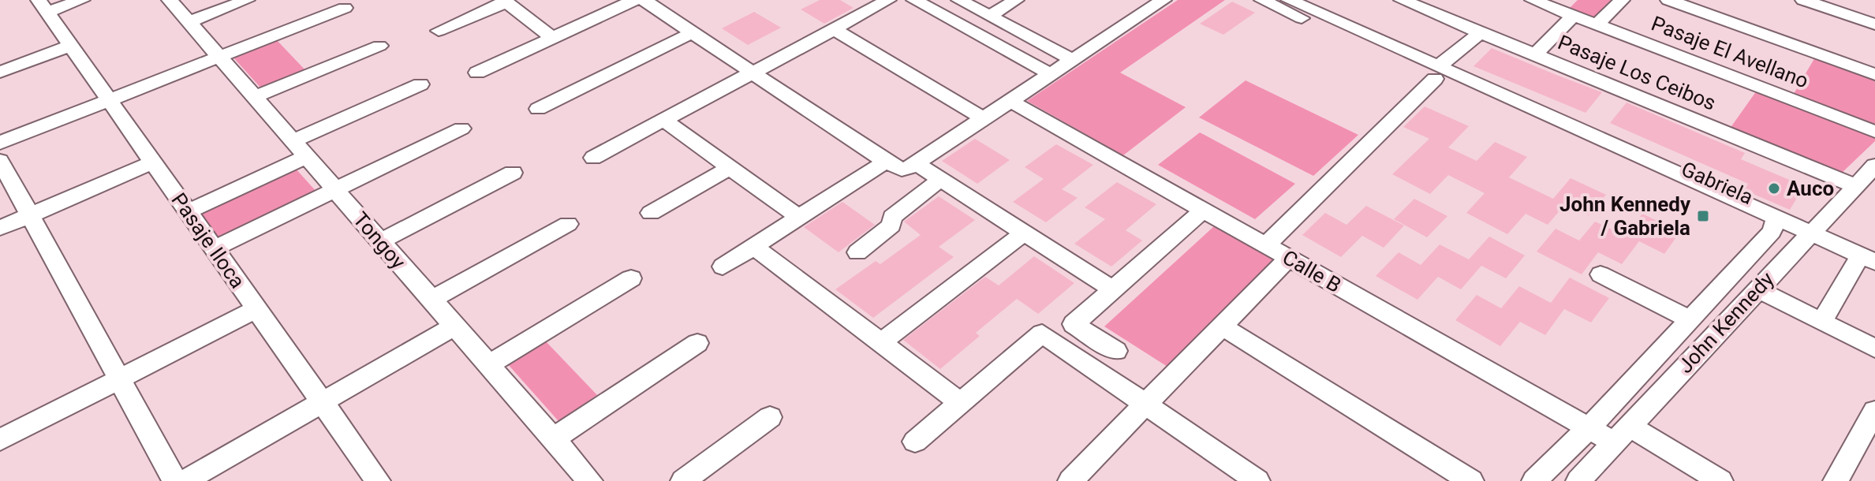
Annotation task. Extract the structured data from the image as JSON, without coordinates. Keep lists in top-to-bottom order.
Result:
{
  "streets": {
    "street": [
      "Pasaje El Avellano",
      "Pasaje Los Ceibos",
      "Gabriela",
      "Pasaje Iloca",
      "Tongoy",
      "Calle B",
      "John Kennedy"
    ]
  },
  "crossings": [
    ["Pasaje Los Ceibos", "John Kennedy"],
    ["Gabriela", "John Kennedy"],
    ["Calle B", "John Kennedy"]
  ],
  "places": {
    "other": ["Auco"],
    "transit": ["John Kennedy / Gabriela"]
  }
}
